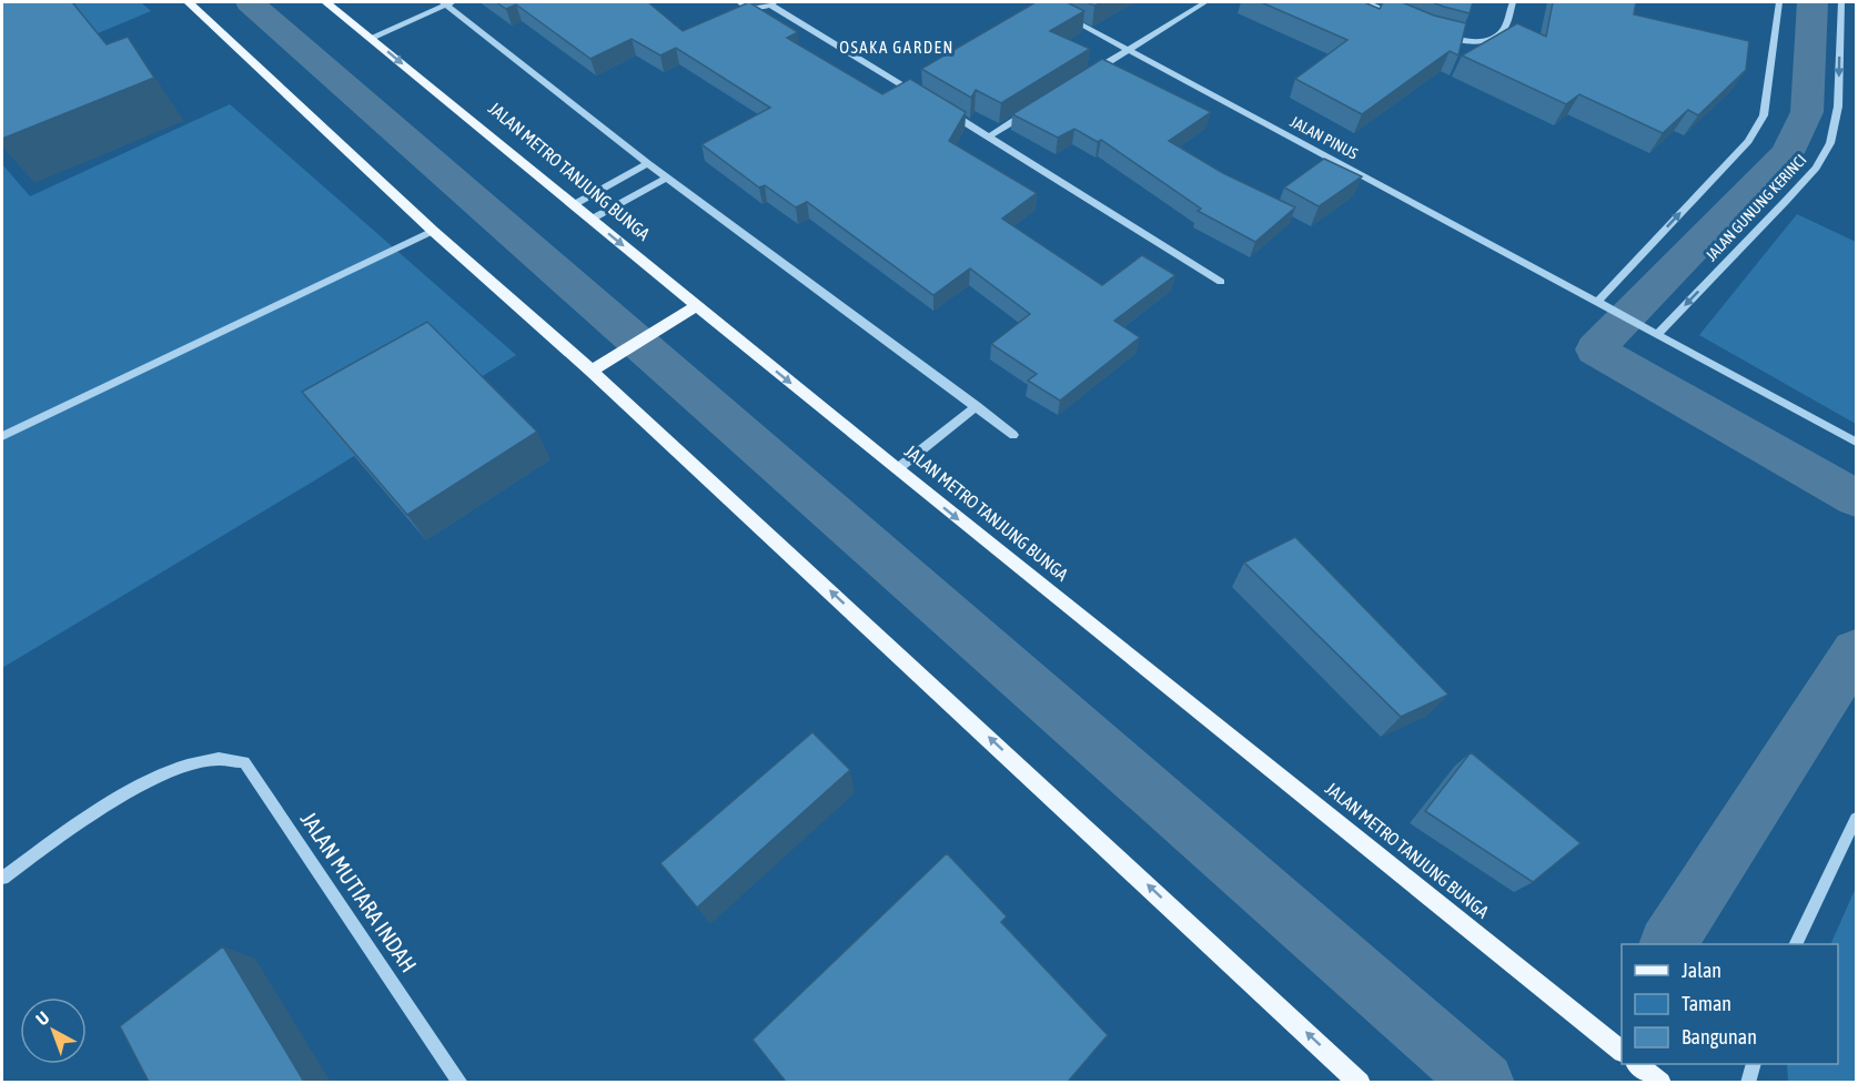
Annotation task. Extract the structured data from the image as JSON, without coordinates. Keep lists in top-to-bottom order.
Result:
{
  "streets": {
    "main road": ["JALAN METRO TANJUNG BUNGA"],
    "street": ["JALAN PINUS", "JALAN GUNUNG KERINCI", "JALAN MUTIARA INDAH"]
  },
  "crossings": [
    ["JALAN PINUS", "JALAN GUNUNG KERINCI"]
  ],
  "districts": ["OSAKA GARDEN"],
  "legend": ["Jalan", "Taman", "Bangunan"],
  "north": "top left"
}
